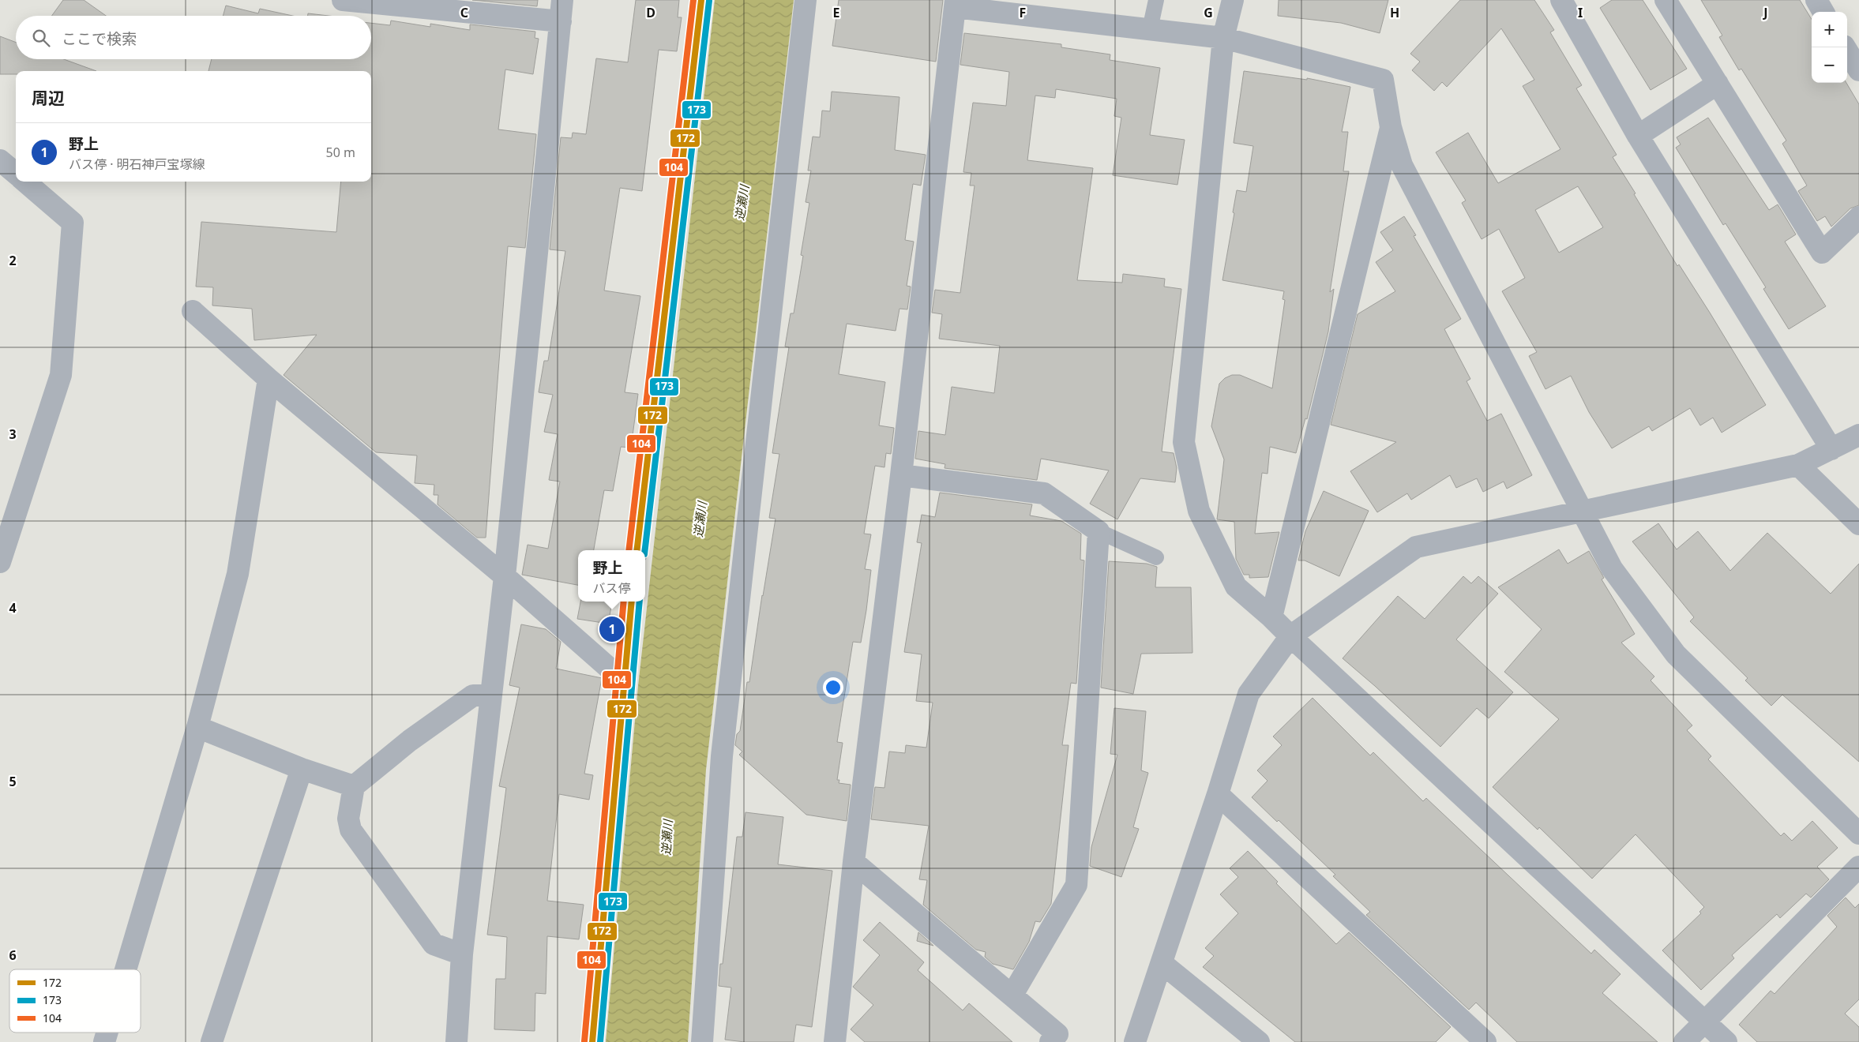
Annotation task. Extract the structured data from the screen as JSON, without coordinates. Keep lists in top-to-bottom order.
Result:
{
  "water": ["逆瀬川"],
  "lines": ["transit line 172", "transit line 104", "transit line 173"],
  "legend": ["172", "173", "104"],
  "page": {
    "map_buttons": ["+", "−"],
    "search": "ここで検索",
    "heading": "周辺",
    "list": [
      {
        "mark": "1",
        "name": "野上",
        "note": "バス停 · 明石神戸宝塚線",
        "value": "50 m"
      }
    ],
    "popup": ["野上", "バス停"],
    "pins": "1"
  },
  "grid": {
    "columns": [
      "C",
      "D",
      "E",
      "F",
      "G",
      "H",
      "I",
      "J"
    ],
    "rows": [
      "2",
      "3",
      "4",
      "5",
      "6"
    ]
  }
}
